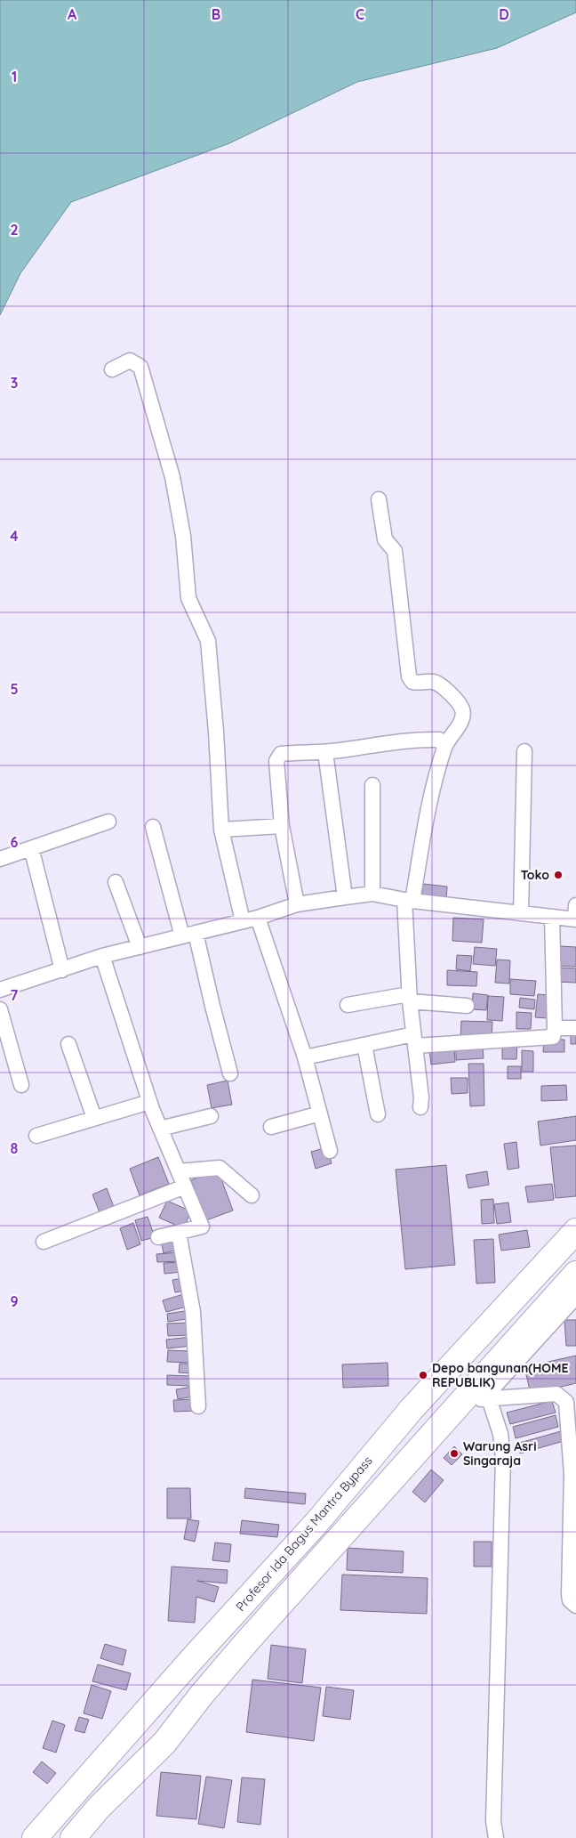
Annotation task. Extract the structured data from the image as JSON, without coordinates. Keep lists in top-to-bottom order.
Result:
{
  "streets": {
    "highway": ["Profesor Ida Bagus Mantra Bypass"]
  },
  "places": ["Toko", "Depo bangunan(HOME REPUBLIK)", "Warung Asri Singaraja"],
  "grid": {
    "columns": [
      "A",
      "B",
      "C",
      "D"
    ],
    "rows": [
      "1",
      "2",
      "3",
      "4",
      "5",
      "6",
      "7",
      "8",
      "9"
    ]
  }
}
